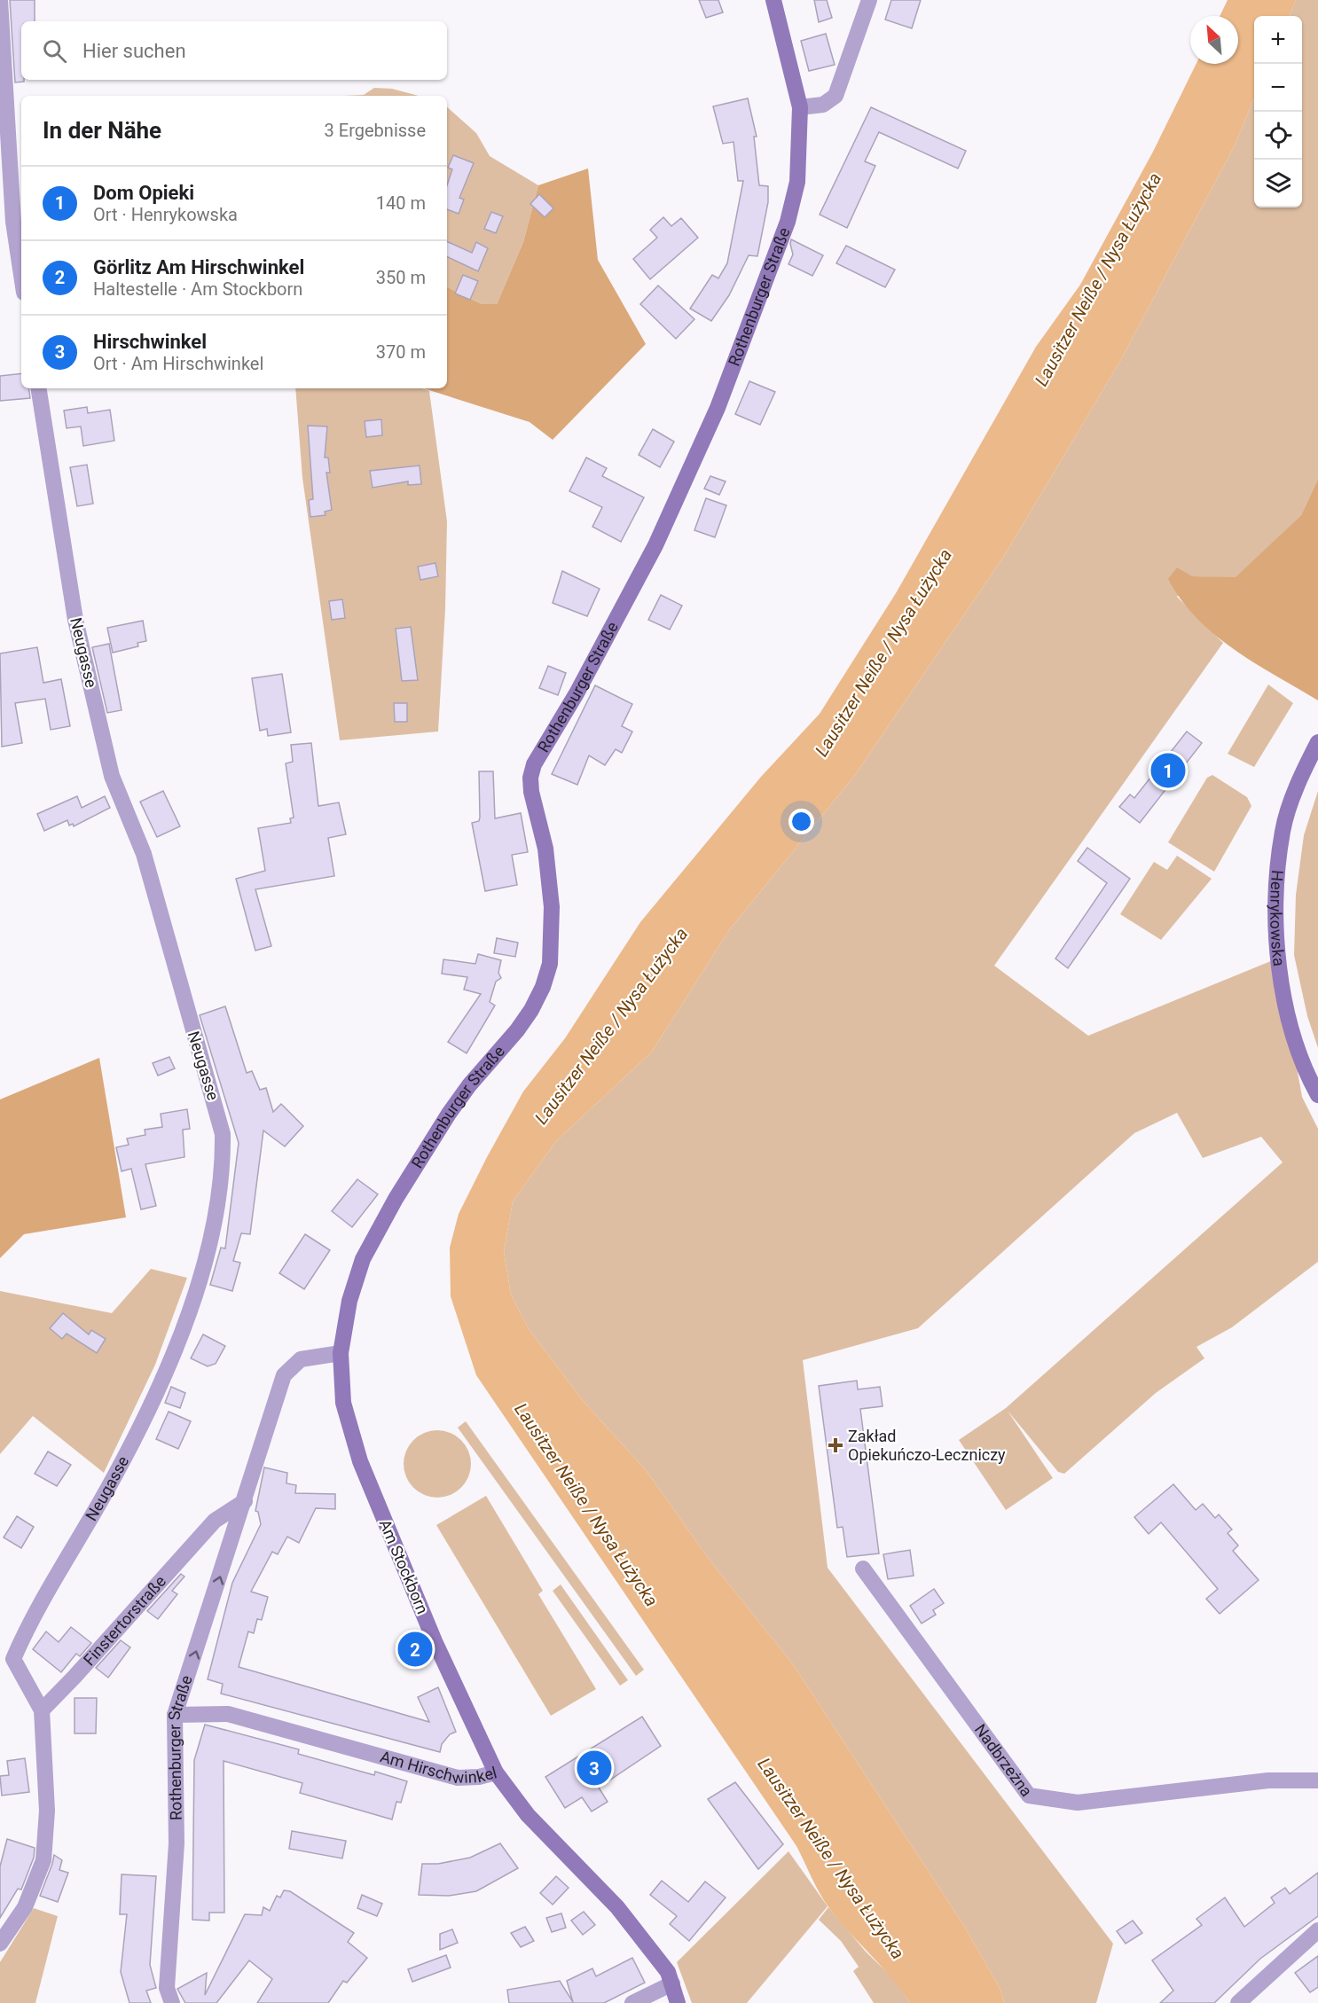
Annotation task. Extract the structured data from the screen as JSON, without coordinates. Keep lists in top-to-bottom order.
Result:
{
  "streets": {
    "street": [
      "Rothenburger Straße",
      "Neugasse",
      "Henrykowska",
      "Am Stockborn",
      "Finstertorstraße",
      "Nadbrzeżna",
      "Am Hirschwinkel"
    ]
  },
  "crossings": [
    ["Rothenburger Straße", "Am Stockborn"],
    ["Rothenburger Straße", "Finstertorstraße"],
    ["Rothenburger Straße", "Am Hirschwinkel"],
    ["Neugasse", "Finstertorstraße"],
    ["Am Stockborn", "Am Hirschwinkel"]
  ],
  "water": ["Lausitzer Neiße / Nysa Łużycka"],
  "places": {
    "health": ["Zakład Opiekuńczo-Leczniczy"]
  },
  "north": "top left",
  "page": {
    "map_buttons": ["+", "−"],
    "search": "Hier suchen",
    "heading": ["In der Nähe", "3 Ergebnisse"],
    "list": [
      {
        "mark": "1",
        "name": "Dom Opieki",
        "note": "Ort · Henrykowska",
        "value": "140 m"
      },
      {
        "mark": "2",
        "name": "Görlitz Am Hirschwinkel",
        "note": "Haltestelle · Am Stockborn",
        "value": "350 m"
      },
      {
        "mark": "3",
        "name": "Hirschwinkel",
        "note": "Ort · Am Hirschwinkel",
        "value": "370 m"
      }
    ],
    "pins": ["1", "2", "3"]
  }
}
